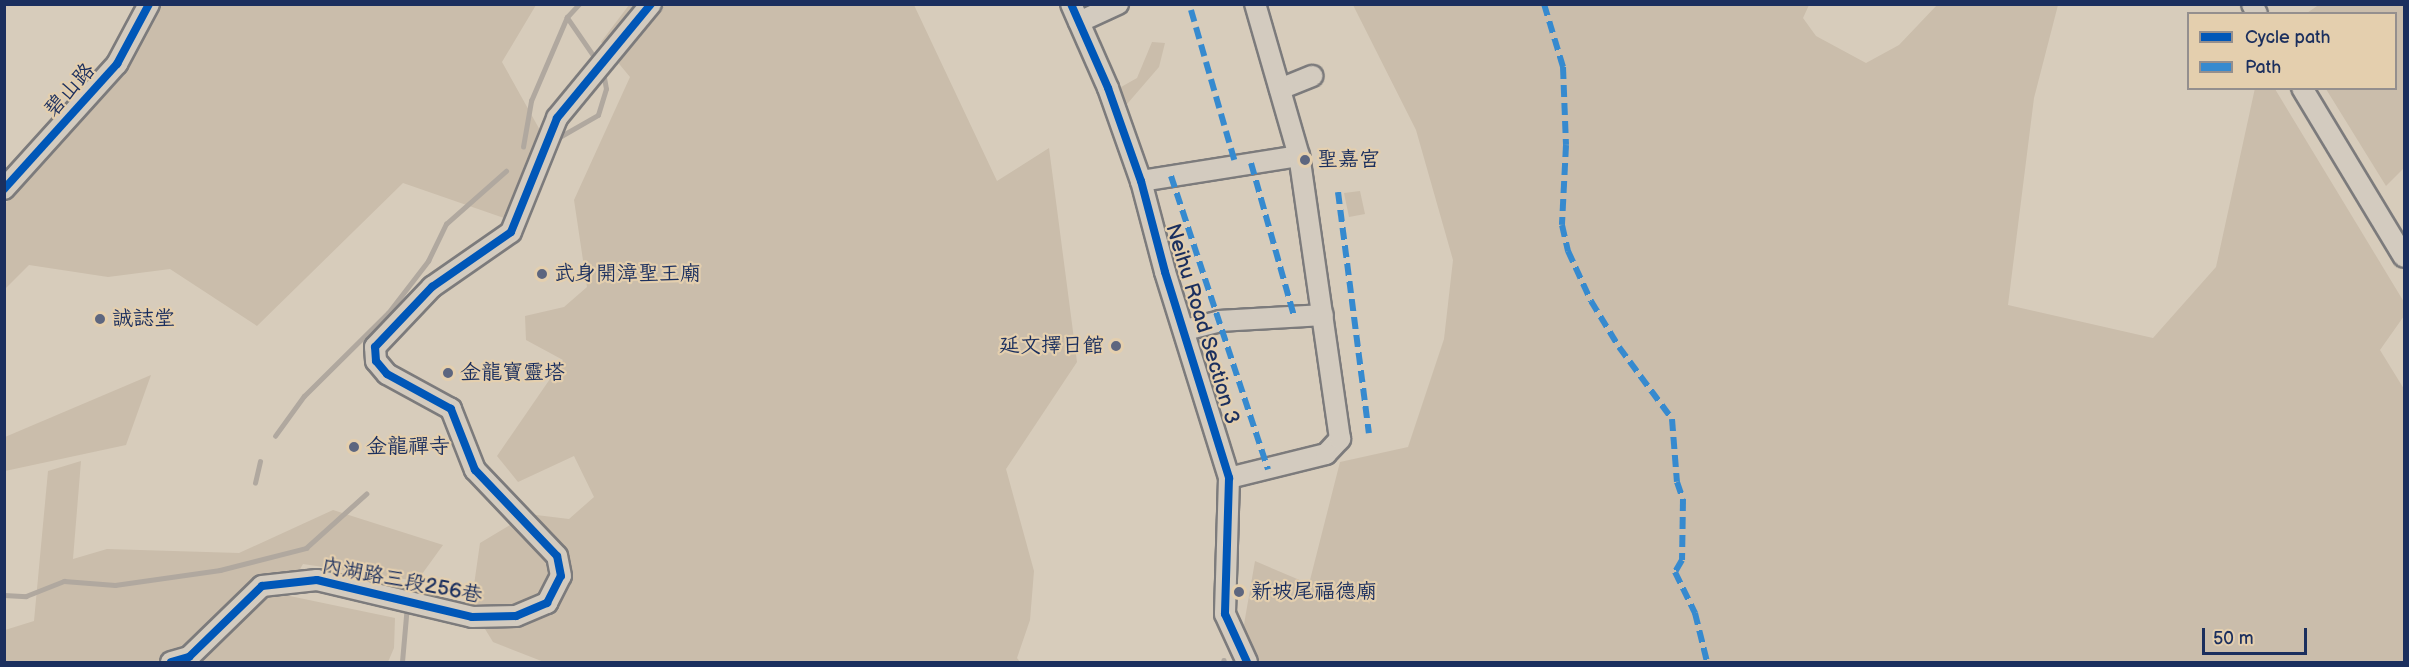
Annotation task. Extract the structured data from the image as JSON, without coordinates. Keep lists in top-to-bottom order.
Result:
{
  "streets": {
    "street": ["碧山路", "Neihu Road Section 3", "內湖路三段256巷"]
  },
  "places": [
    "聖嘉宮",
    "武身開漳聖王廟",
    "誠誌堂",
    "延文擇日館",
    "金龍寶靈塔",
    "金龍禪寺",
    "新坡尾福德廟"
  ],
  "legend": ["Cycle path", "Path"],
  "scale_bar": "50 m"
}
